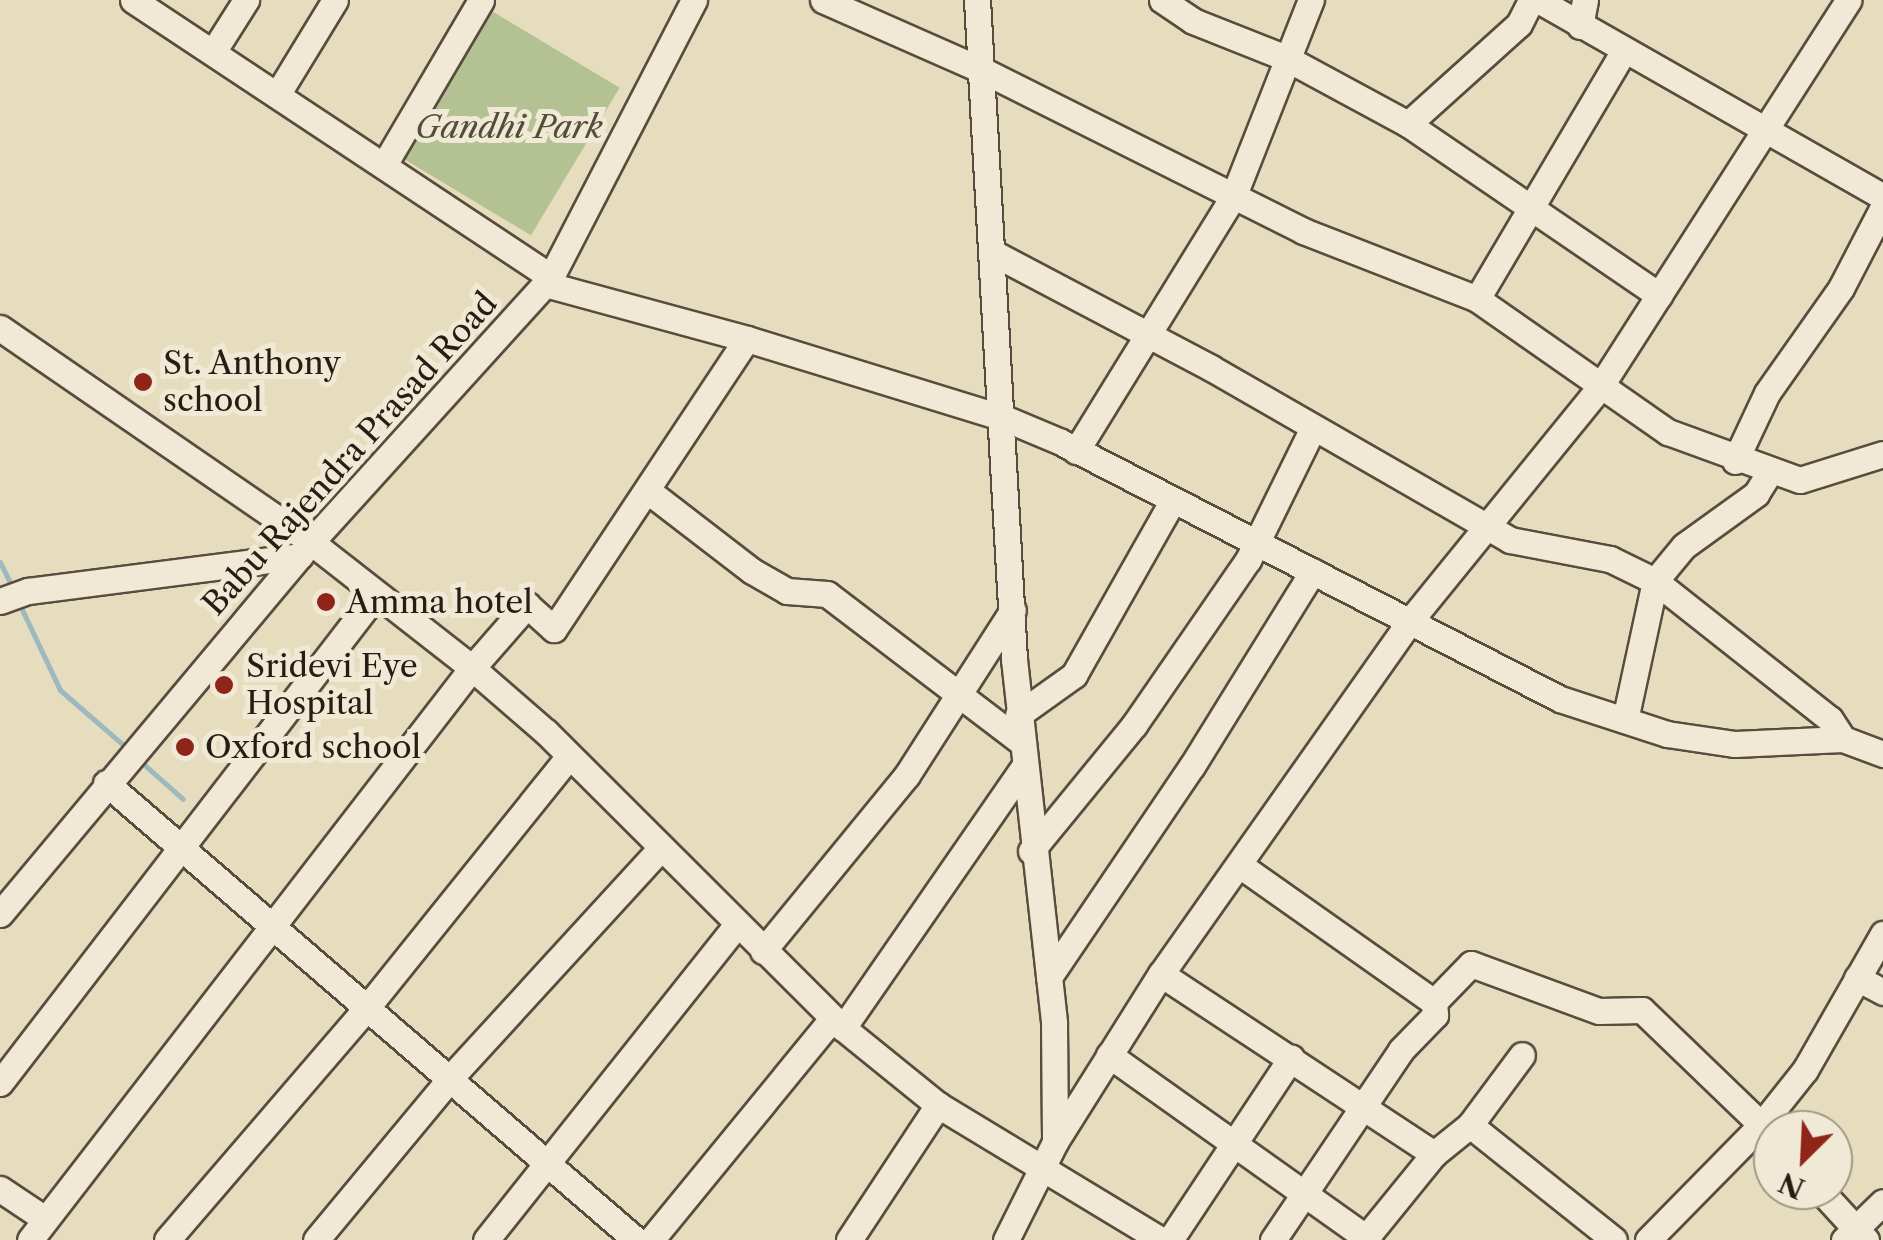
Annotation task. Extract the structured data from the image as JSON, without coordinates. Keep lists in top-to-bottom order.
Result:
{
  "streets": {
    "street": ["Babu Rajendra Prasad Road"]
  },
  "parks": ["Gandhi Park"],
  "places": [
    "St. Anthony school",
    "Amma hotel",
    "Sridevi Eye Hospital",
    "Oxford school"
  ],
  "north": "bottom left"
}
